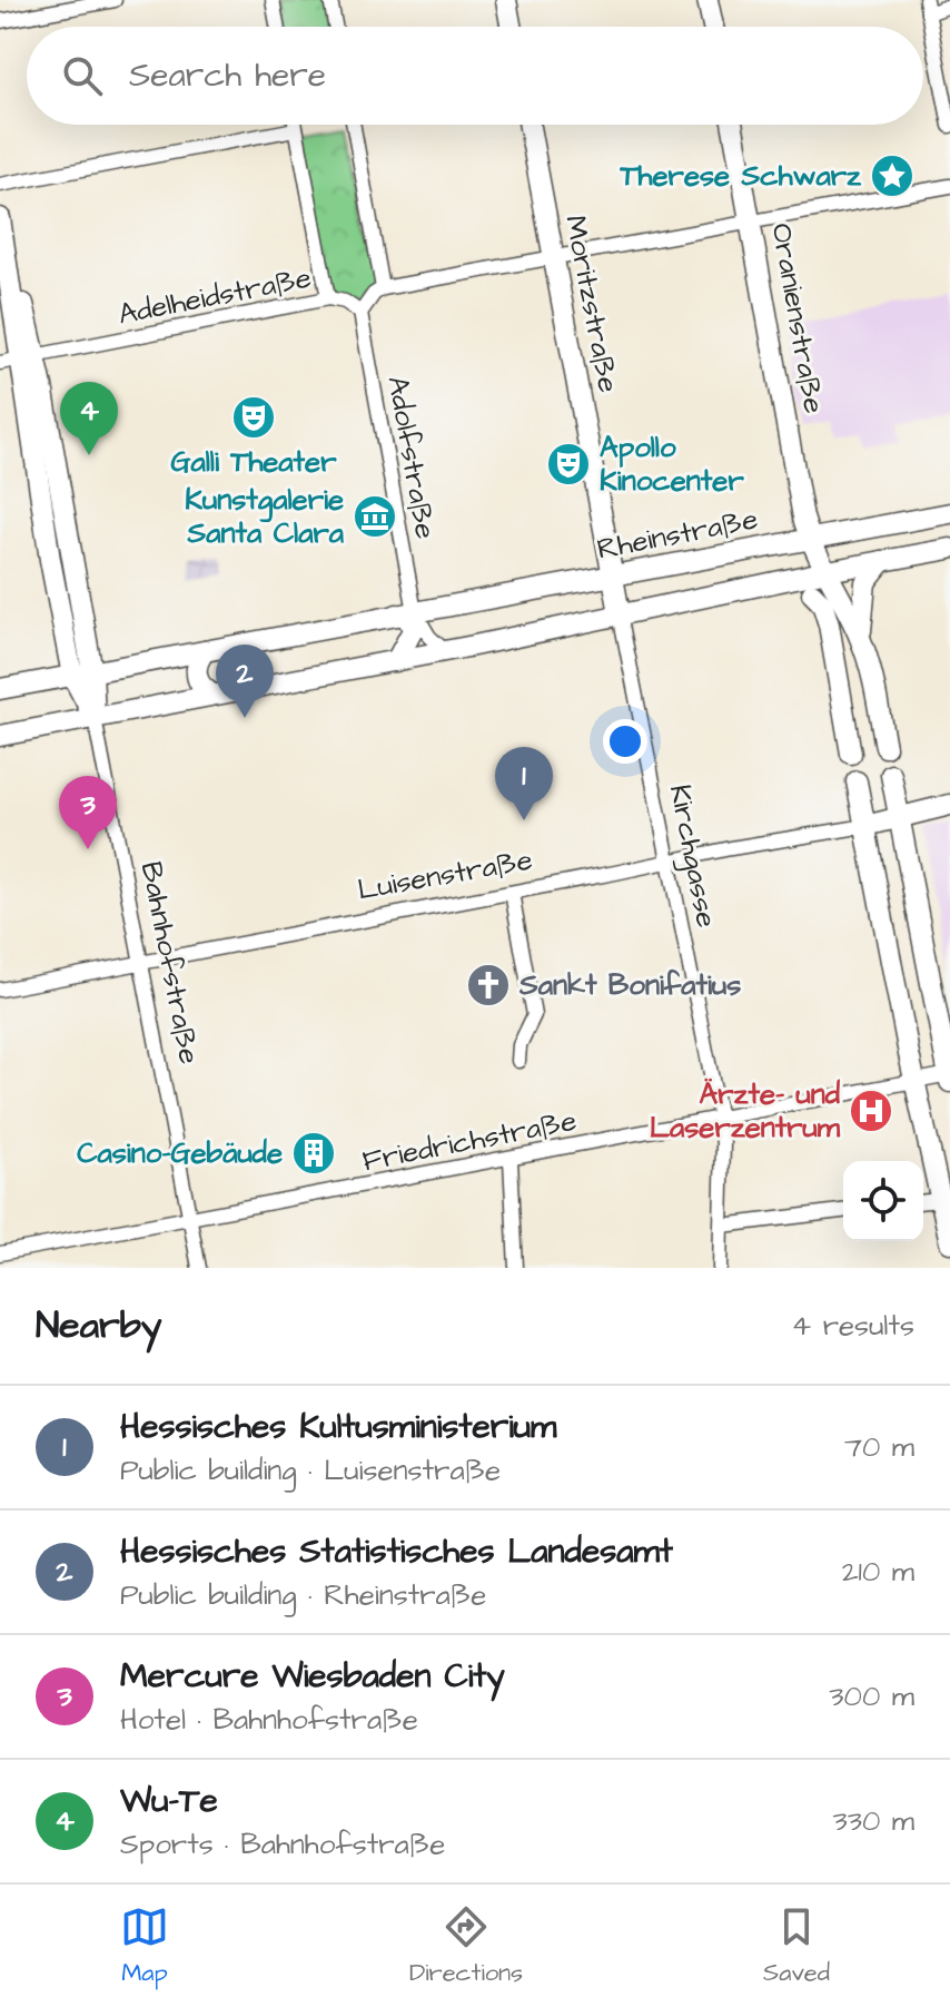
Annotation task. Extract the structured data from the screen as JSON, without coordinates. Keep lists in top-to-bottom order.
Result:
{
  "streets": {
    "main road": [
      "Moritzstraße",
      "Oranienstraße",
      "Rheinstraße",
      "Luisenstraße",
      "Bahnhofstraße"
    ],
    "street": [
      "Adelheidstraße",
      "Adolfstraße",
      "Kirchgasse",
      "Friedrichstraße"
    ]
  },
  "crossings": [
    ["Adelheidstraße", "Adolfstraße"],
    ["Adelheidstraße", "Bahnhofstraße"],
    ["Moritzstraße", "Rheinstraße"],
    ["Moritzstraße", "Kirchgasse"],
    ["Oranienstraße", "Rheinstraße"],
    ["Adolfstraße", "Rheinstraße"],
    ["Rheinstraße", "Bahnhofstraße"],
    ["Kirchgasse", "Luisenstraße"],
    ["Kirchgasse", "Friedrichstraße"],
    ["Luisenstraße", "Bahnhofstraße"],
    ["Bahnhofstraße", "Friedrichstraße"]
  ],
  "places": {
    "place": ["Therese Schwarz"],
    "theatre": ["Galli Theater", "Apollo Kinocenter"],
    "museum": ["Kunstgalerie Santa Clara"],
    "church": ["Sankt Bonifatius"],
    "hospital": ["Ärzte- und Laserzentrum"],
    "building": ["Casino-Gebäude"]
  },
  "page": {
    "search": "Search here",
    "pins": [
      "4",
      "2",
      "1",
      "3"
    ],
    "heading": ["Nearby", "4 results"],
    "list": [
      {
        "mark": "1",
        "name": "Hessisches Kultusministerium",
        "note": "Public building · Luisenstraße",
        "value": "70 m"
      },
      {
        "mark": "2",
        "name": "Hessisches Statistisches Landesamt",
        "note": "Public building · Rheinstraße",
        "value": "210 m"
      },
      {
        "mark": "3",
        "name": "Mercure Wiesbaden City",
        "note": "Hotel · Bahnhofstraße",
        "value": "300 m"
      },
      {
        "mark": "4",
        "name": "Wu-Te",
        "note": "Sports · Bahnhofstraße",
        "value": "330 m"
      }
    ],
    "nav": ["Map", "Directions", "Saved"]
  }
}
